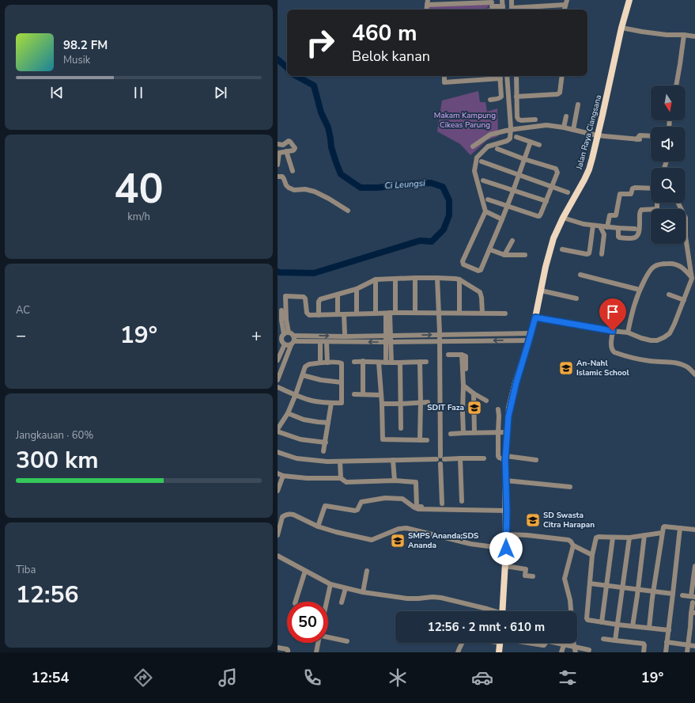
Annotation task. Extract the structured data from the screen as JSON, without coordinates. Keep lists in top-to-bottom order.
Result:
{
  "streets": {
    "main road": ["Jalan Raya Ciangsana"]
  },
  "water": ["Ci Leungsi"],
  "parks": ["Makam Kampung Cikeas Parung"],
  "places": {
    "school or university": [
      "An-Nahl Islamic School",
      "SDIT Faza",
      "SD Swasta Citra Harapan",
      "SMPS Ananda;SDS Ananda"
    ]
  },
  "north": "bottom",
  "page": {
    "turn": ["460 m", "Belok kanan"],
    "song": ["98.2 FM", "Musik"],
    "tile": [
      ["40", "km/h"],
      "AC",
      ["Jangkauan · 60%", "300 km"],
      ["Tiba", "12:56"]
    ],
    "heat": ["−", "19°", "+"],
    "limit": "50",
    "trip": "12:56 · 2 mnt · 610 m",
    "tabs": ["12:54", "19°"]
  }
}
